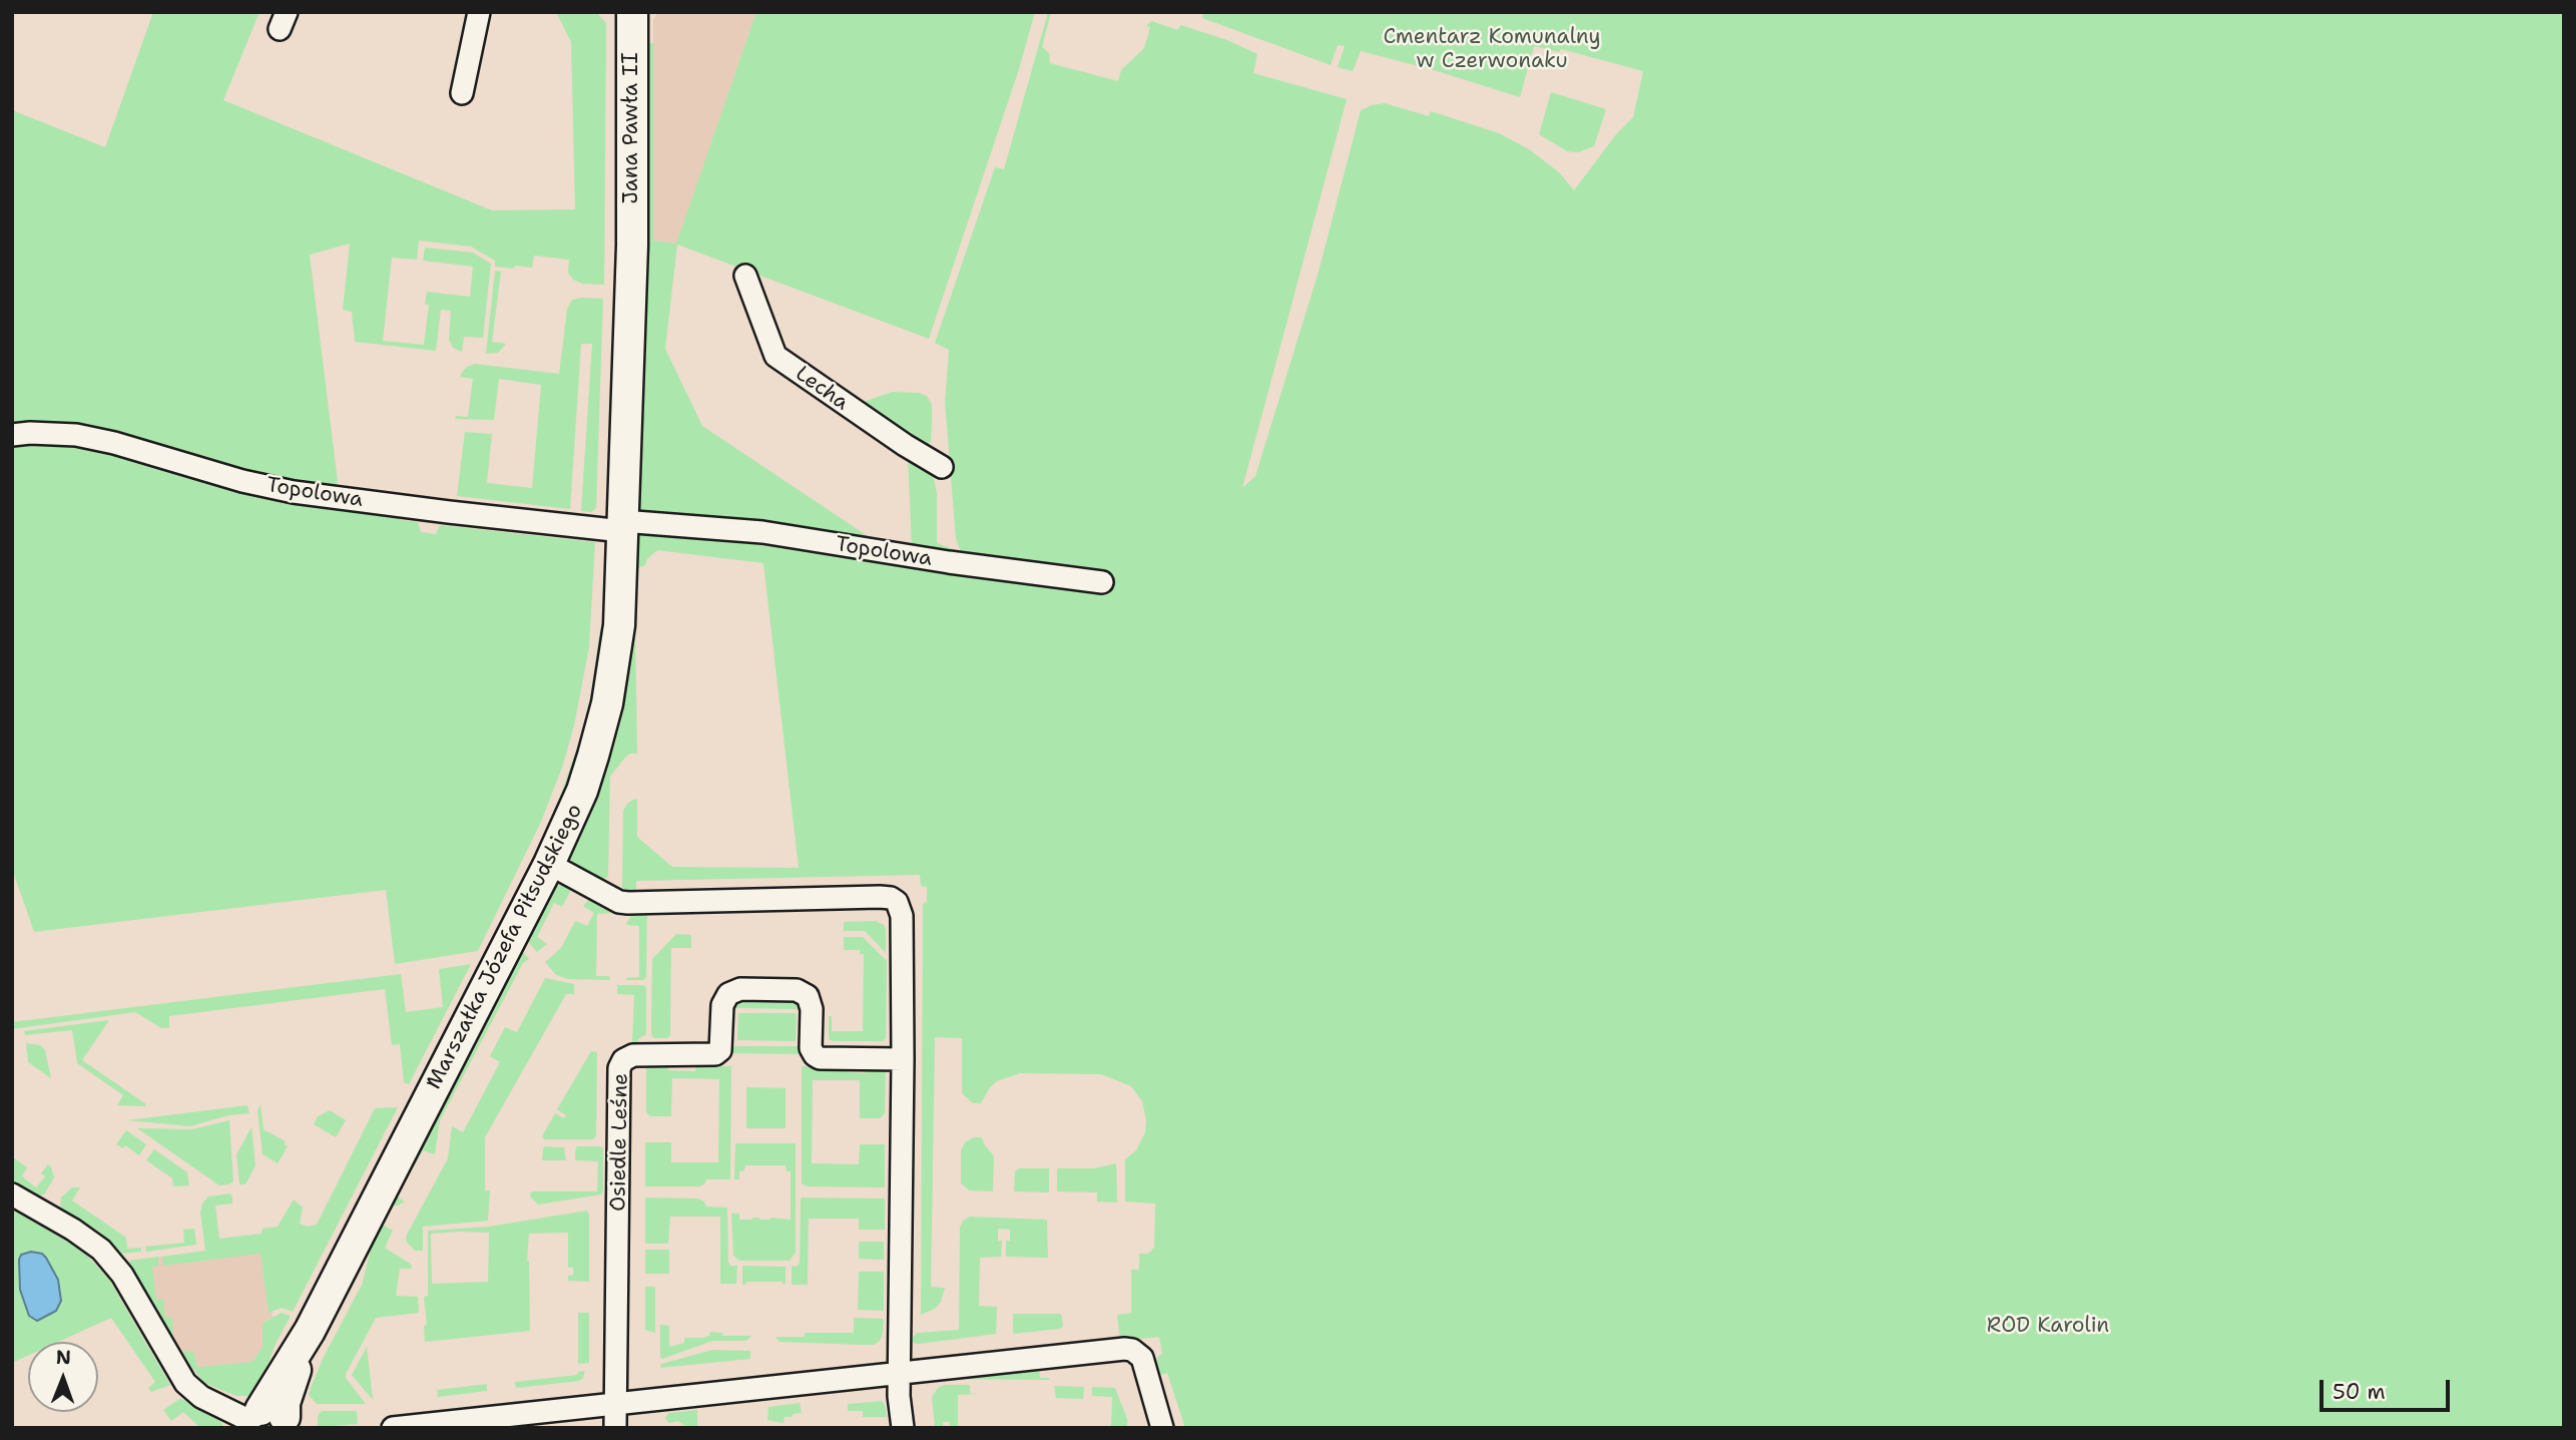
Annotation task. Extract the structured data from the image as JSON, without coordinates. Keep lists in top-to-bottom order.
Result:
{
  "streets": {
    "street": [
      "Jana Pawła II",
      "Lecha",
      "Topolowa",
      "Marszałka Józefa Piłsudskiego",
      "Osiedle Leśne"
    ]
  },
  "crossings": [
    ["Jana Pawła II", "Marszałka Józefa Piłsudskiego"],
    ["Topolowa", "Marszałka Józefa Piłsudskiego"]
  ],
  "parks": ["Cmentarz Komunalny w Czerwonaku", "ROD Karolin"],
  "scale_bar": "50 m",
  "north": "top"
}
